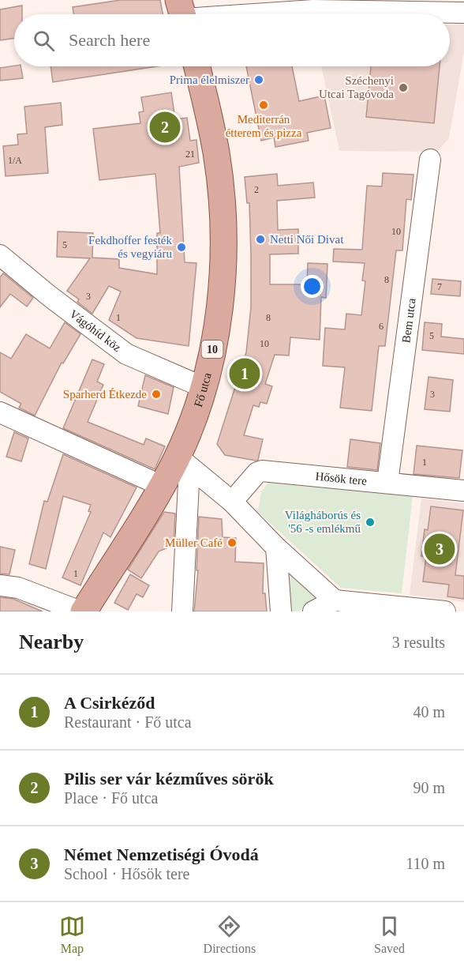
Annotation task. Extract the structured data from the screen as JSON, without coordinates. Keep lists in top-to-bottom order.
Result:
{
  "streets": {
    "main road": ["10", "Fő utca"],
    "street": ["Bem utca", "Vágóhíd köz", "Hősök tere"]
  },
  "crossings": [
    ["Bem utca", "Hősök tere"],
    ["Vágóhíd köz", "Fő utca"]
  ],
  "places": [
    "Prima élelmiszer",
    "Széchenyi Utcai Tagóvoda",
    "Mediterrán étterem és pizza",
    "Netti Női Divat",
    "Fekdhoffer festék és vegyiáru",
    "Sparherd Étkezde",
    "Világháborús és '56 -s emlékmű",
    "Müller Café"
  ],
  "house_numbers": [
    "21",
    "1/A",
    "2",
    "10",
    "5",
    "8",
    "7",
    "3",
    "1",
    "8",
    "6",
    "5",
    "10",
    "3",
    "1",
    "1"
  ],
  "page": {
    "search": "Search here",
    "pins": ["2", "1", "3"],
    "heading": ["Nearby", "3 results"],
    "list": [
      {
        "mark": "1",
        "name": "A Csirkéződ",
        "note": "Restaurant · Fő utca",
        "value": "40 m"
      },
      {
        "mark": "2",
        "name": "Pilis ser vár kézműves sörök",
        "note": "Place · Fő utca",
        "value": "90 m"
      },
      {
        "mark": "3",
        "name": "Német Nemzetiségi Óvodá",
        "note": "School · Hősök tere",
        "value": "110 m"
      }
    ],
    "nav": ["Map", "Directions", "Saved"]
  }
}
